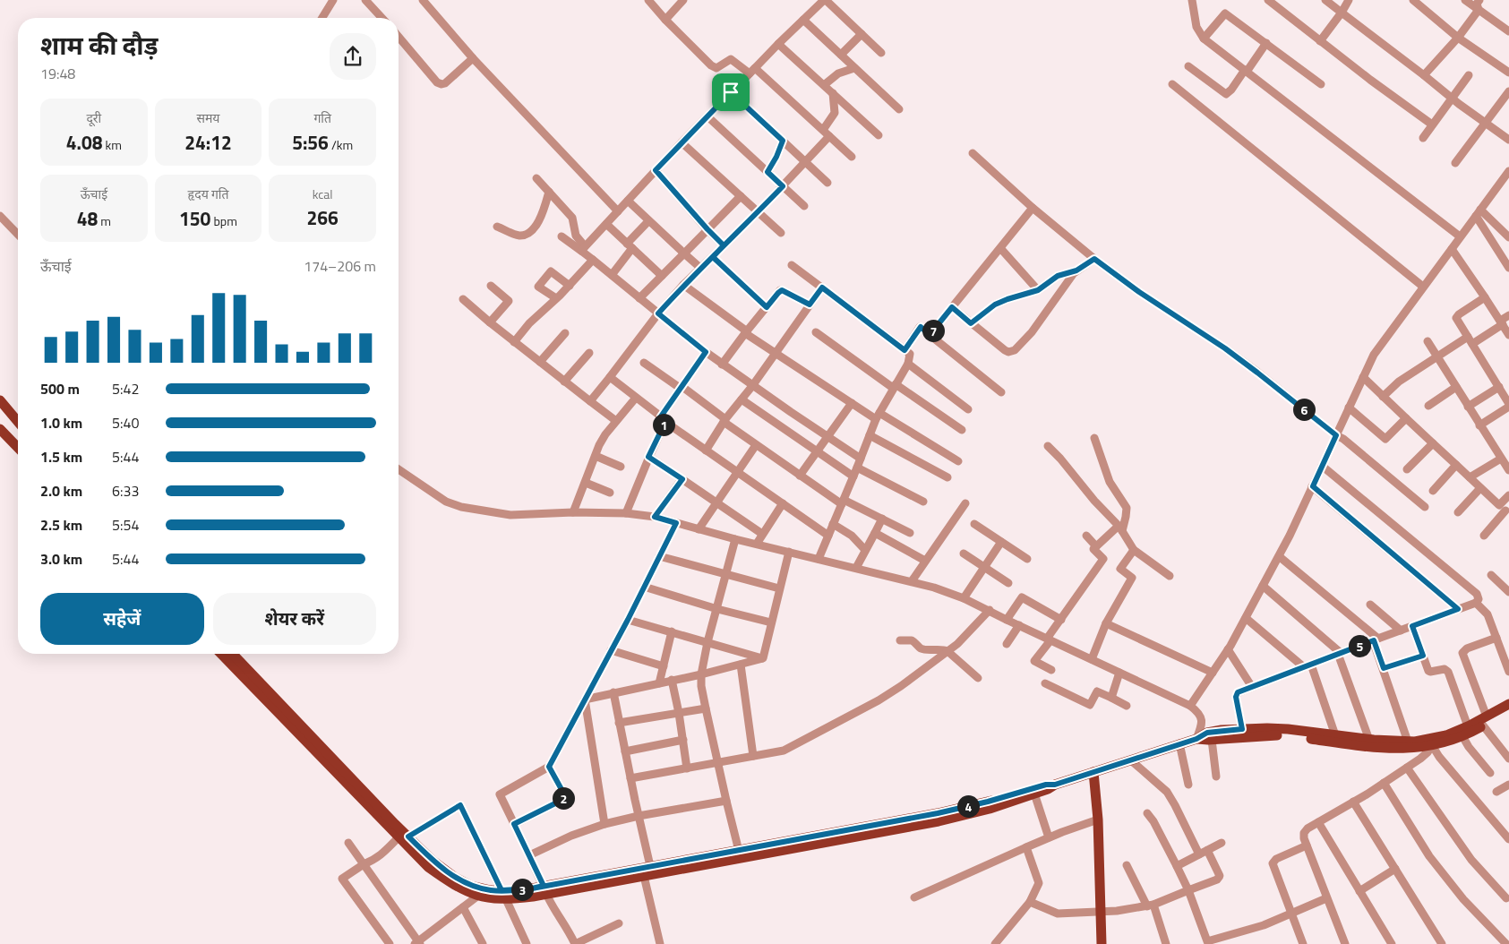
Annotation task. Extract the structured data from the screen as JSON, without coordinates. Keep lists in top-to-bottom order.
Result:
{
  "page": {
    "heading": ["शाम की दौड़", "19:48"],
    "stats": [
      ["दूरी", "4.08 km"],
      ["समय", "24:12"],
      ["गति", "5:56 /km"],
      ["ऊँचाई", "48 m"],
      ["हृदय गति", "150 bpm"],
      ["kcal", "266"]
    ],
    "chart": ["ऊँचाई", "174–206 m"],
    "pins": [
      "7",
      "6",
      "1",
      "5",
      "2",
      "4",
      "3"
    ],
    "list": [
      {
        "name": "500 m",
        "note": "5:42"
      },
      {
        "name": "1.0 km",
        "note": "5:40"
      },
      {
        "name": "1.5 km",
        "note": "5:44"
      },
      {
        "name": "2.0 km",
        "note": "6:33"
      },
      {
        "name": "2.5 km",
        "note": "5:54"
      },
      {
        "name": "3.0 km",
        "note": "5:44"
      }
    ],
    "buttons": ["सहेजें", "शेयर करें"]
  }
}
